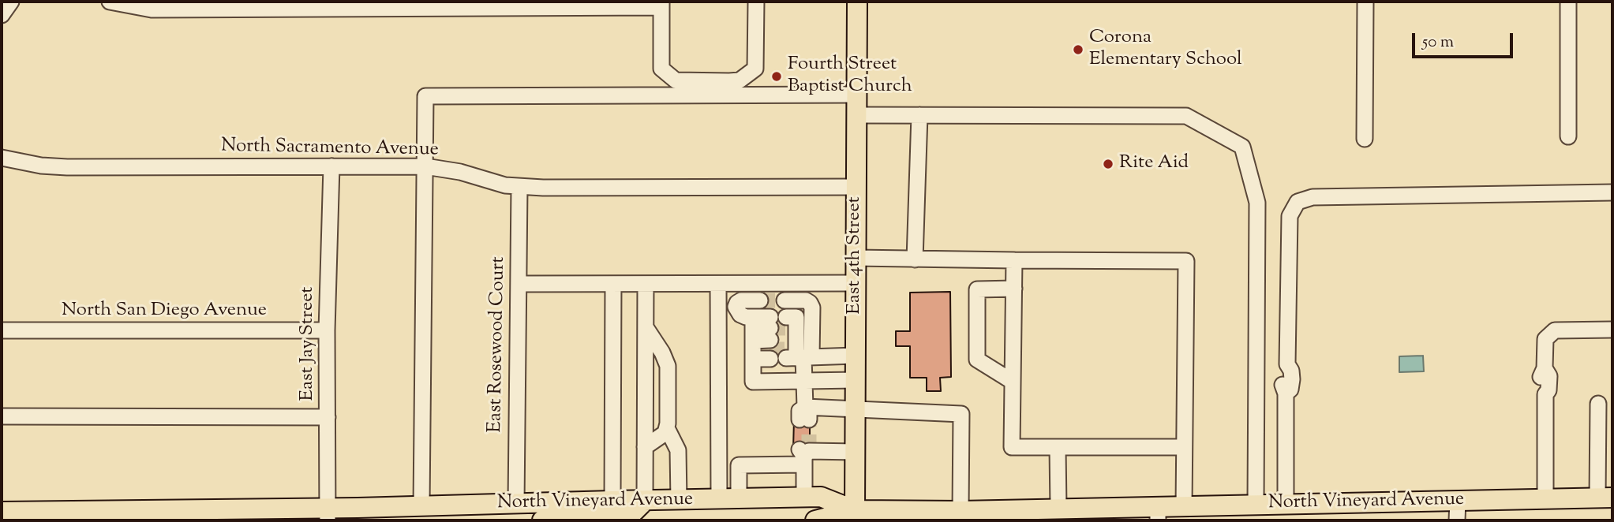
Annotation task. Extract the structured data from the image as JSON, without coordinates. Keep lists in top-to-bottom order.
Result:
{
  "streets": {
    "main road": ["East 4th Street", "North Vineyard Avenue"],
    "street": [
      "North Sacramento Avenue",
      "North San Diego Avenue",
      "East Jay Street",
      "East Rosewood Court"
    ]
  },
  "crossings": [
    ["North Sacramento Avenue", "East 4th Street"],
    ["North Sacramento Avenue", "East Jay Street"],
    ["North Sacramento Avenue", "East Rosewood Court"],
    ["East 4th Street", "North Vineyard Avenue"],
    ["North San Diego Avenue", "East Jay Street"],
    ["East Jay Street", "North Vineyard Avenue"],
    ["East Rosewood Court", "North Vineyard Avenue"]
  ],
  "places": ["Corona Elementary School", "Fourth Street Baptist Church", "Rite Aid"],
  "scale_bar": "50 m"
}
